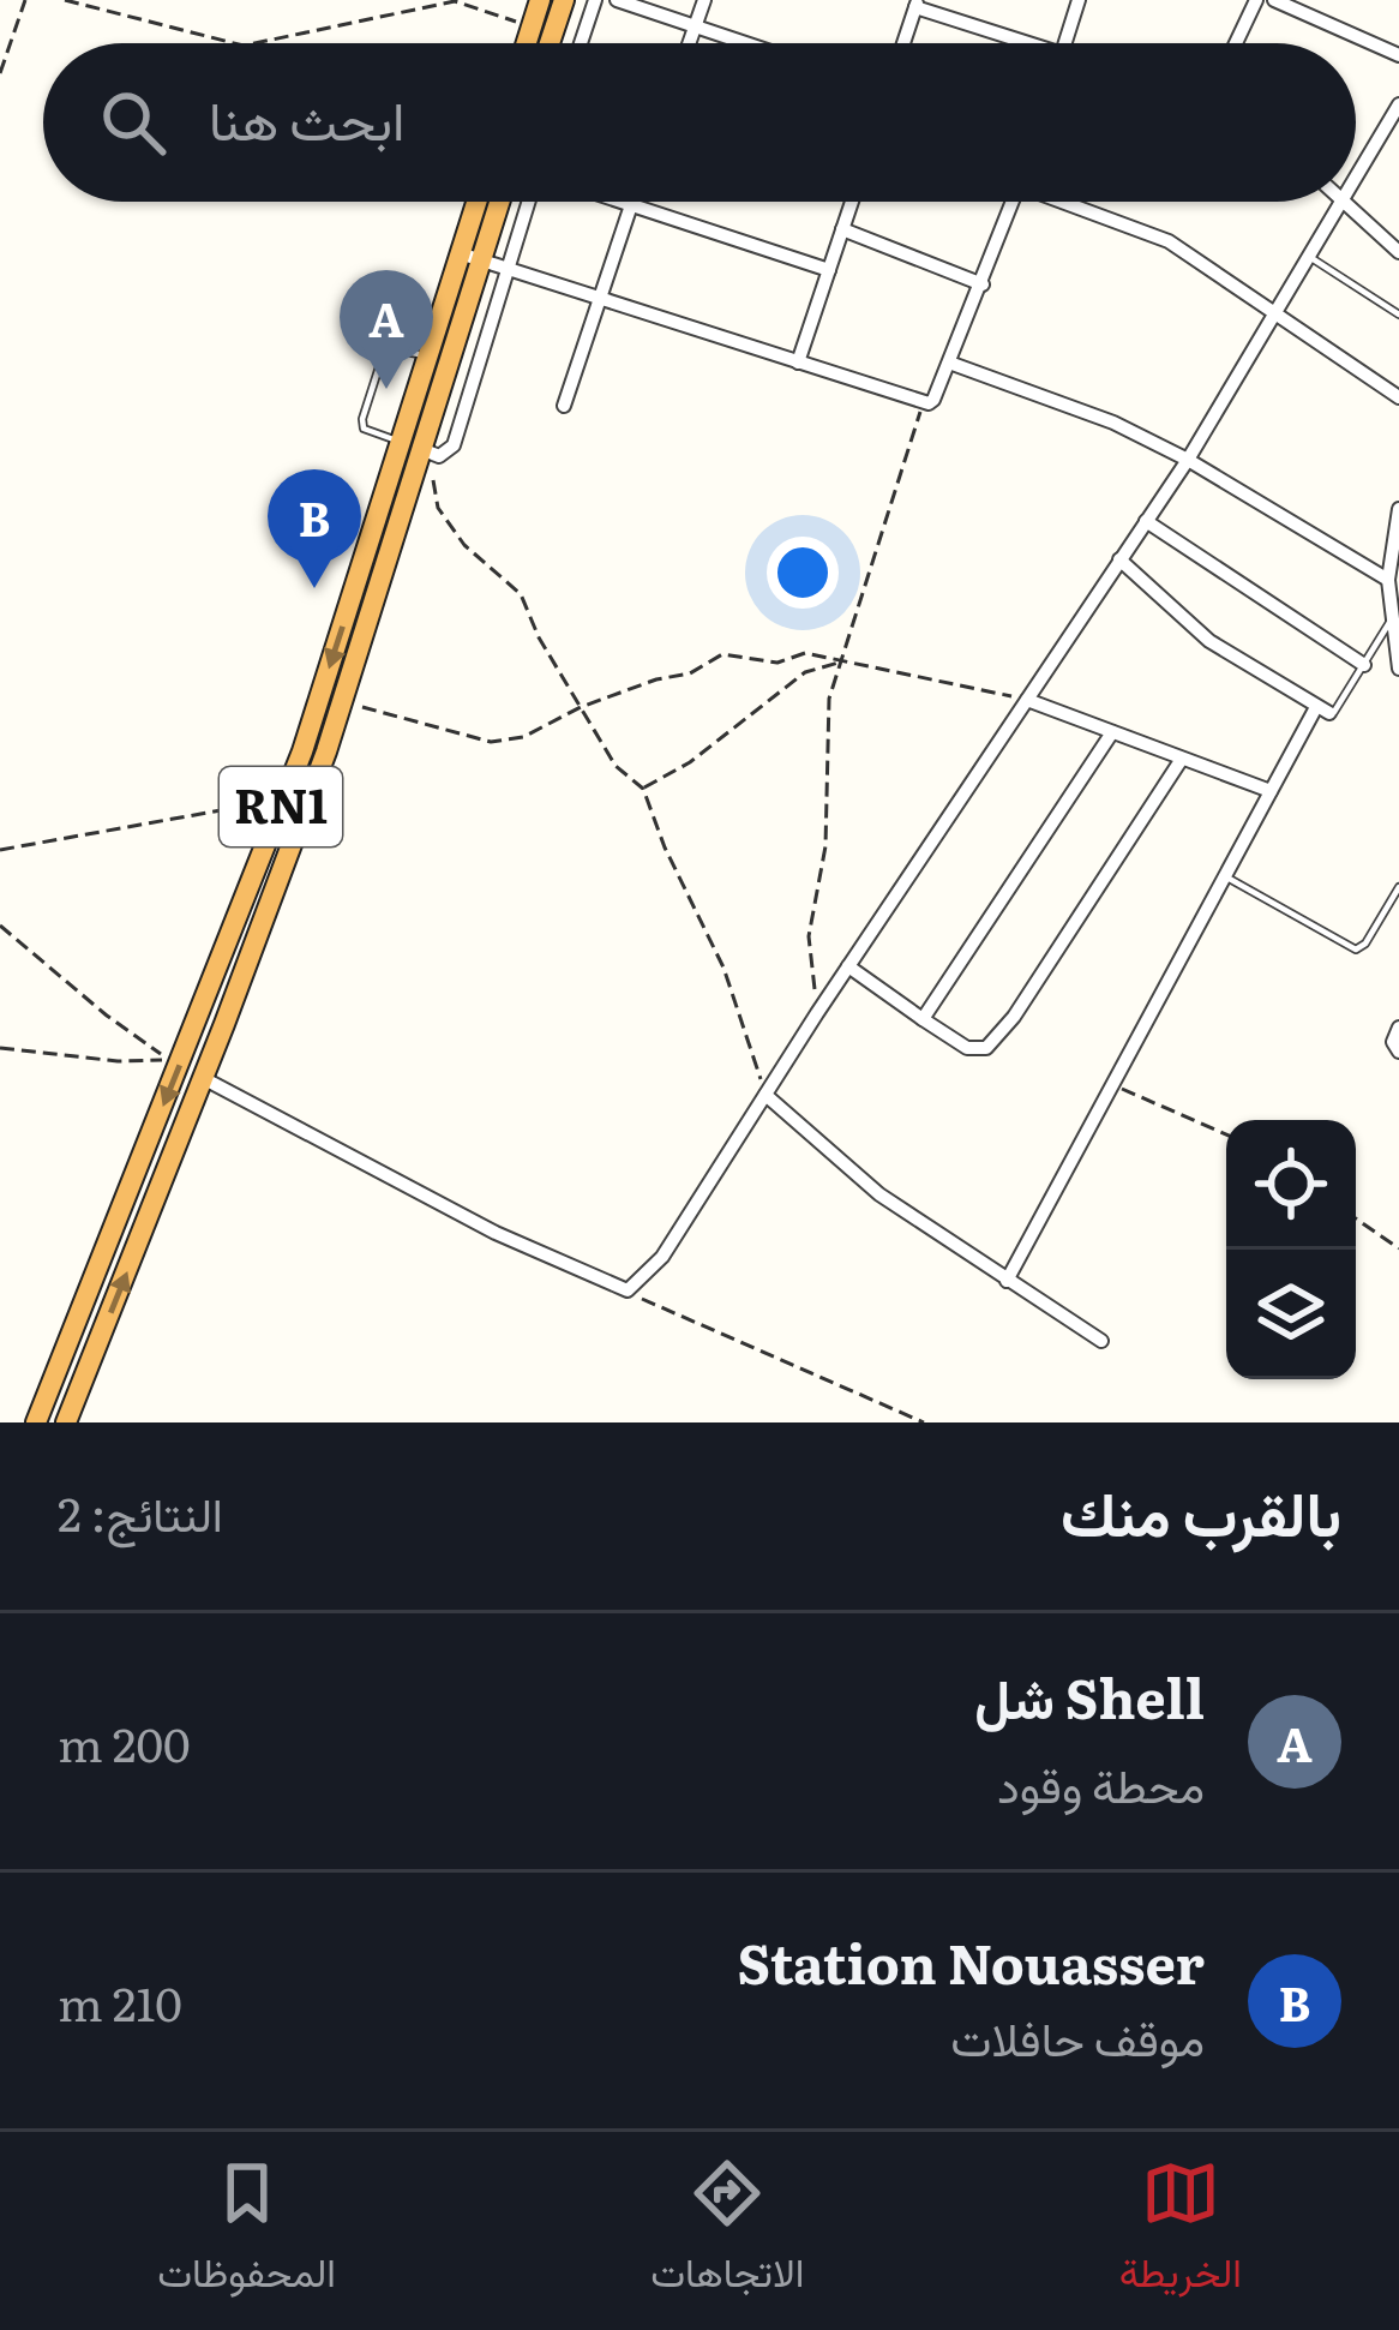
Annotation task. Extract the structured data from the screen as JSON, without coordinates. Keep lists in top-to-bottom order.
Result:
{
  "streets": {
    "highway": ["RN1"]
  },
  "page": {
    "search": "ابحث هنا",
    "pins": ["A", "B"],
    "heading": ["بالقرب منك", "النتائج: 2"],
    "list": [
      {
        "mark": "A",
        "name": "Shell شل",
        "note": "محطة وقود",
        "value": "200 m"
      },
      {
        "mark": "B",
        "name": "Station Nouasser",
        "note": "موقف حافلات",
        "value": "210 m"
      }
    ],
    "nav": ["الخريطة", "الاتجاهات", "المحفوظات"]
  }
}
